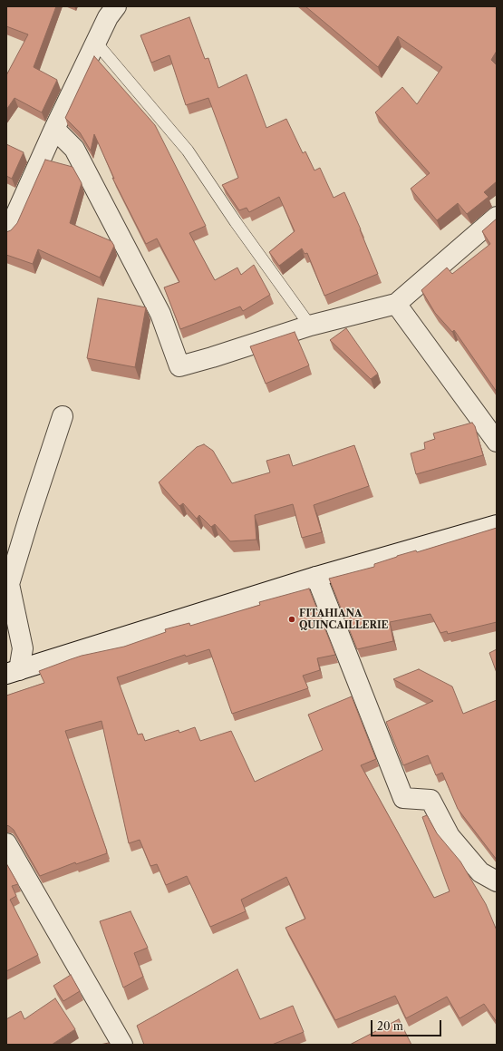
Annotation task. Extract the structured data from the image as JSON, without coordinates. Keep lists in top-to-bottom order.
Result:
{
  "places": ["FITAHIANA QUINCAILLERIE"],
  "scale_bar": "20 m"
}
